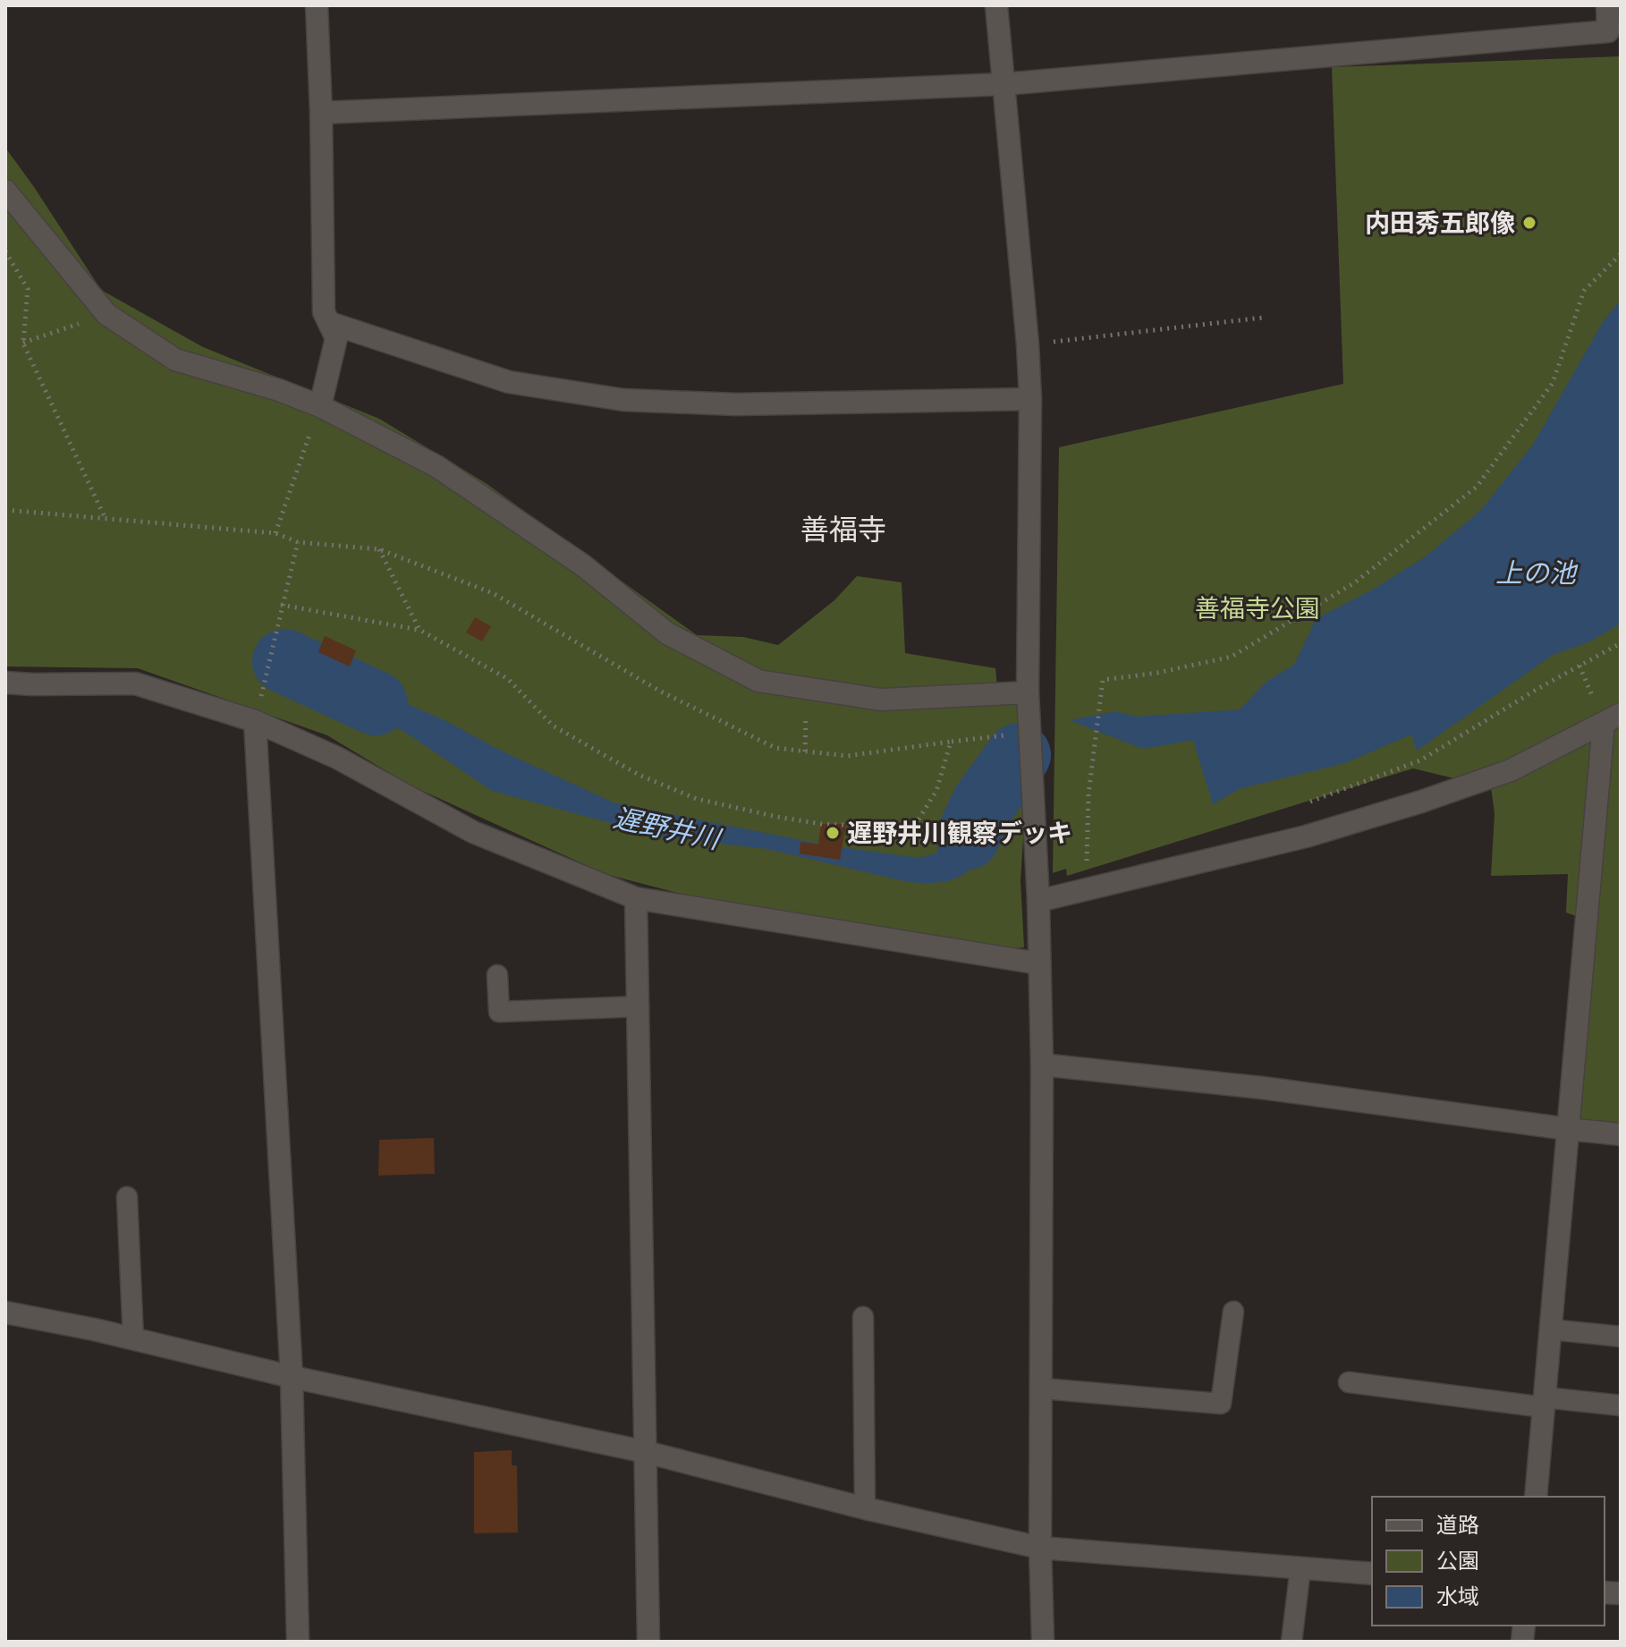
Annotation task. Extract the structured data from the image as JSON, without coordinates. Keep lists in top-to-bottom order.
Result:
{
  "districts": ["善福寺"],
  "water": ["上の池", "遅野井川"],
  "parks": ["善福寺公園"],
  "places": ["内田秀五郎像", "遅野井川観察デッキ"],
  "legend": ["道路", "公園", "水域"]
}
